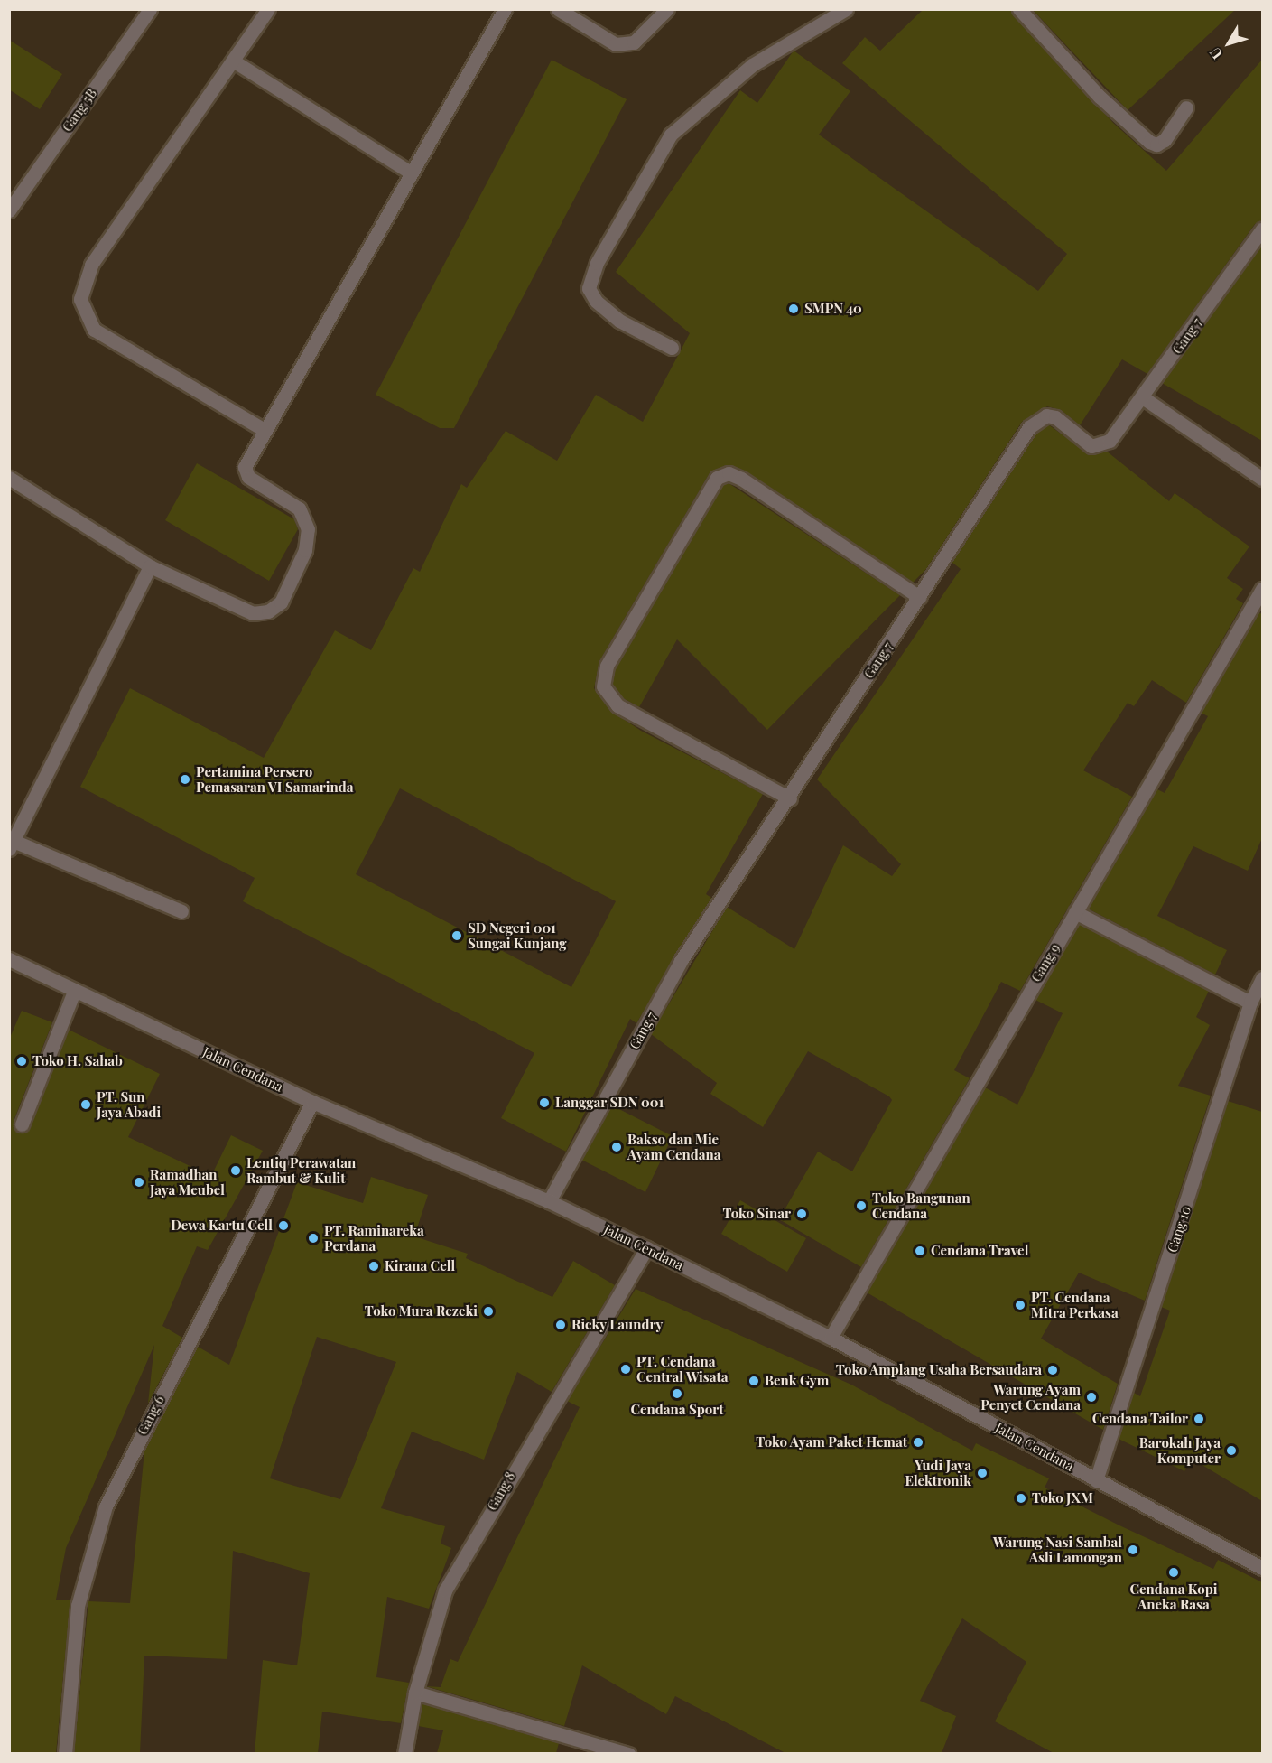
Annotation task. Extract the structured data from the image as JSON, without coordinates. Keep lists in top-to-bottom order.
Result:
{
  "streets": {
    "street": [
      "Gang 5B",
      "Gang 7",
      "Gang 9",
      "Jalan Cendana",
      "Gang 10",
      "Gang 6",
      "Gang 8"
    ]
  },
  "crossings": [
    ["Gang 7", "Jalan Cendana"],
    ["Gang 9", "Jalan Cendana"],
    ["Jalan Cendana", "Gang 10"],
    ["Jalan Cendana", "Gang 6"],
    ["Jalan Cendana", "Gang 8"]
  ],
  "places": [
    "SMPN 40",
    "Pertamina Persero Pemasaran VI Samarinda",
    "SD Negeri 001 Sungai Kunjang",
    "Toko H. Sahab",
    "Langgar SDN 001",
    "PT. Sun Jaya Abadi",
    "Bakso dan Mie Ayam Cendana",
    "Lentiq Perawatan Rambut & Kulit",
    "Ramadhan Jaya Meubel",
    "Toko Bangunan Cendana",
    "Toko Sinar",
    "Dewa Kartu Cell",
    "PT. Raminareka Perdana",
    "Cendana Travel",
    "Kirana Cell",
    "PT. Cendana Mitra Perkasa",
    "Toko Mura Rezeki",
    "Ricky Laundry",
    "PT. Cendana Central Wisata",
    "Toko Amplang Usaha Bersaudara",
    "Benk Gym",
    "Cendana Sport",
    "Warung Ayam Penyet Cendana",
    "Cendana Tailor",
    "Toko Ayam Paket Hemat",
    "Barokah Jaya Komputer",
    "Yudi Jaya Elektronik",
    "Toko JXM",
    "Warung Nasi Sambal Asli Lamongan",
    "Cendana Kopi Aneka Rasa"
  ],
  "north": "bottom left"
}
